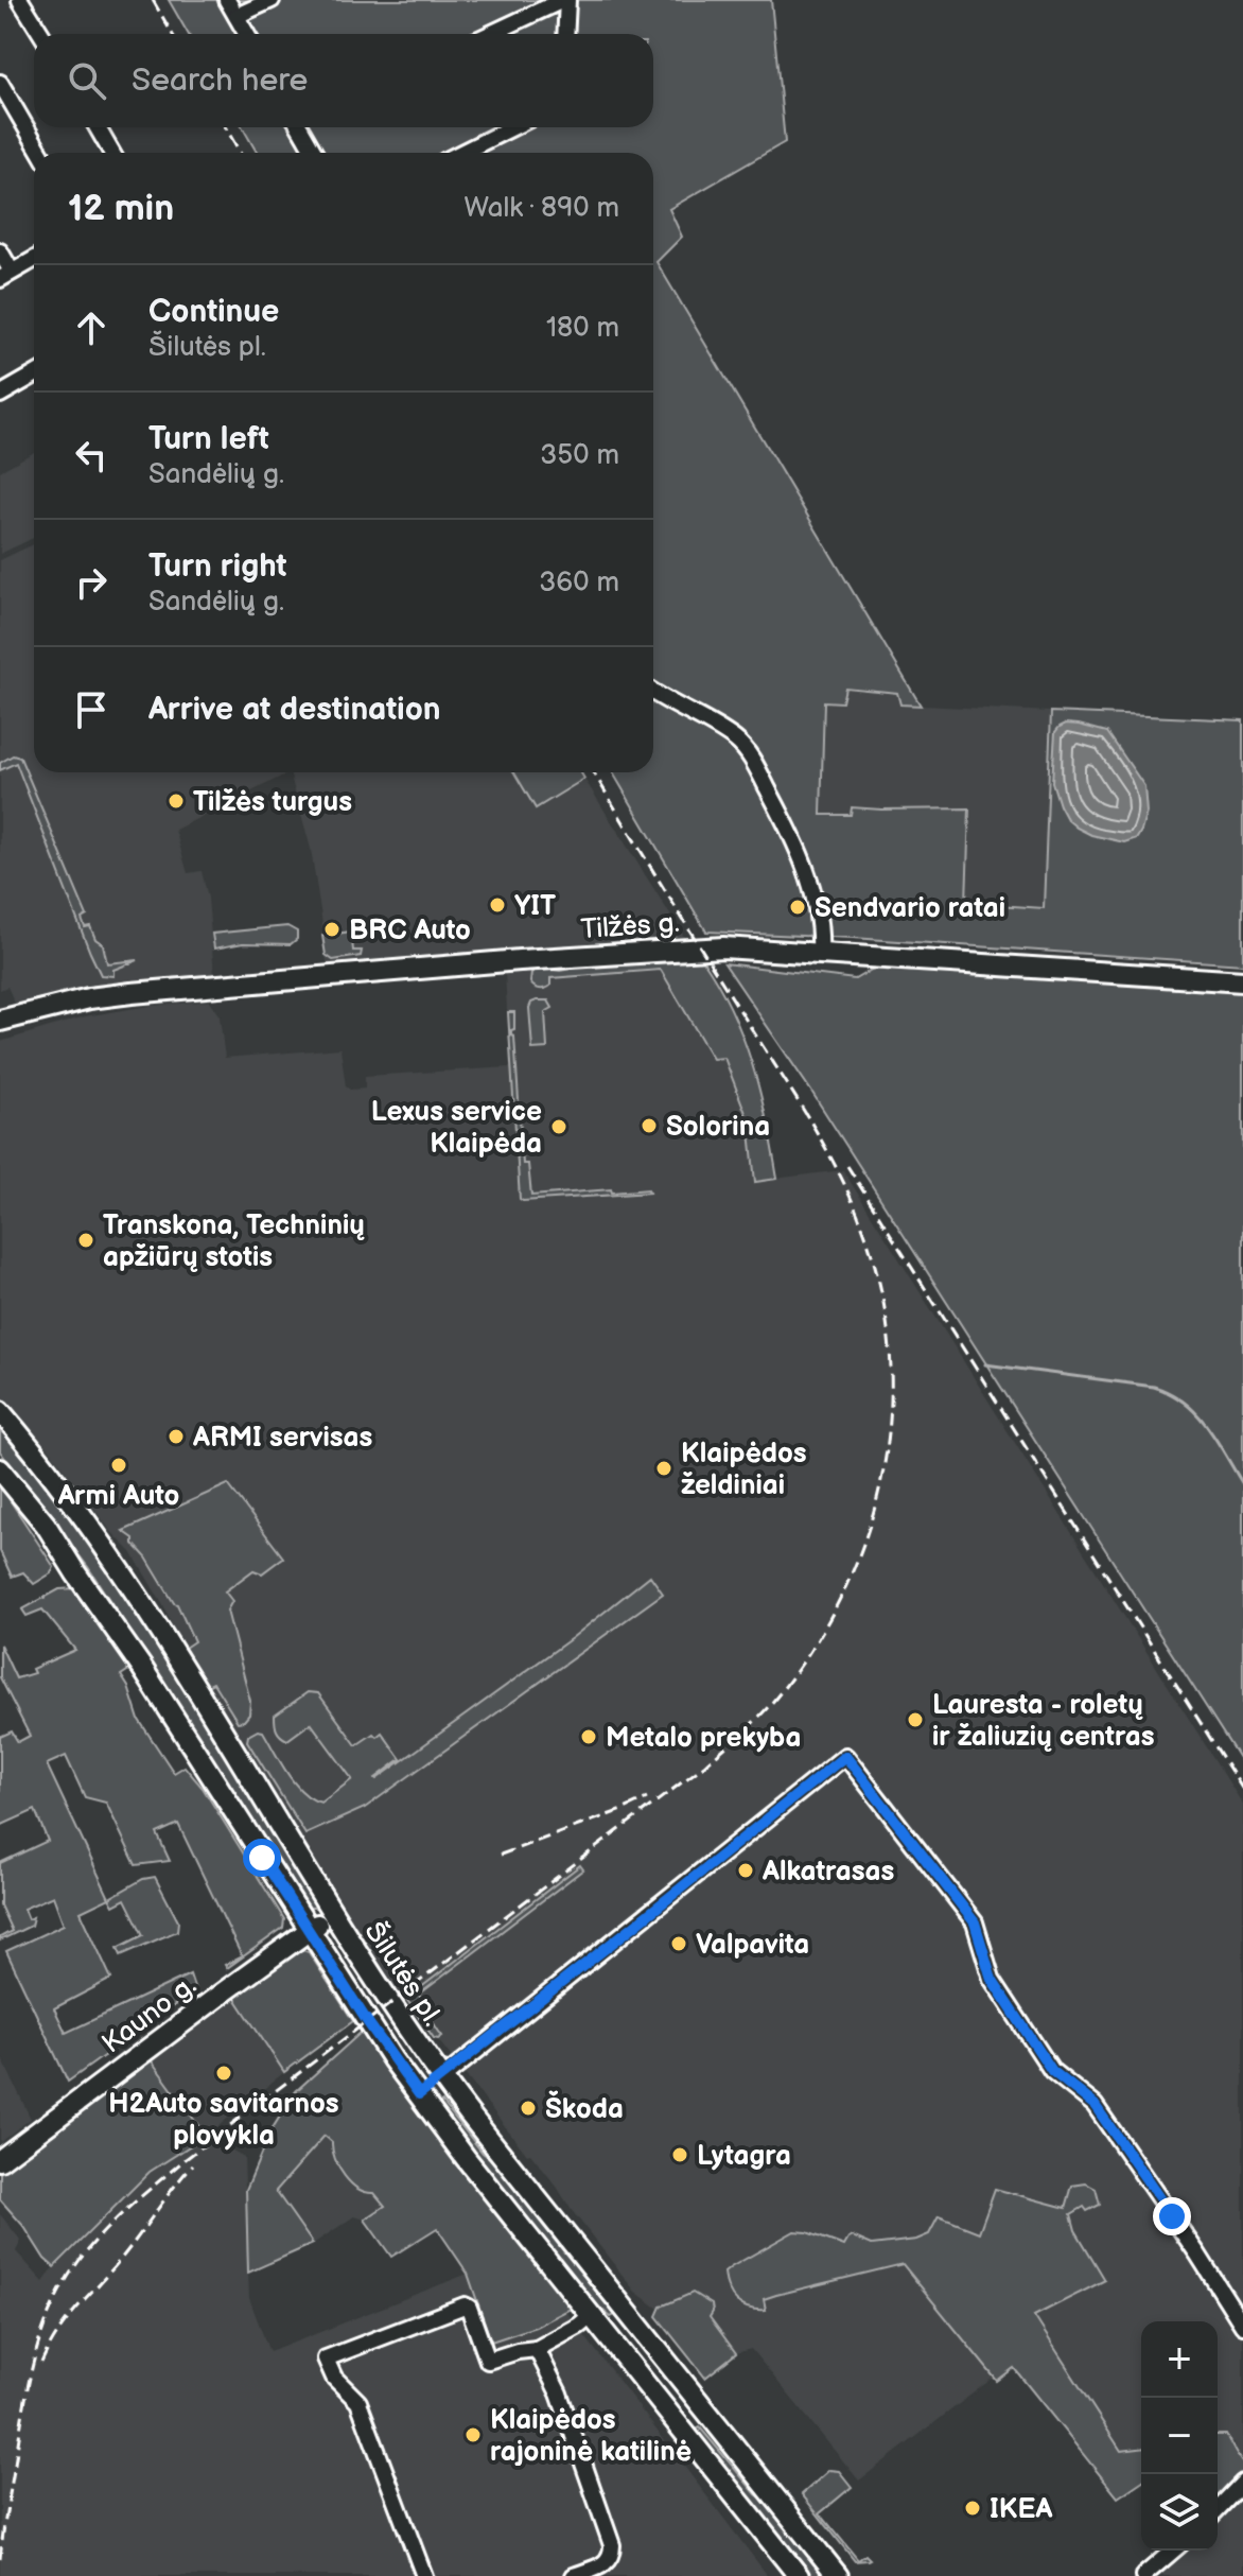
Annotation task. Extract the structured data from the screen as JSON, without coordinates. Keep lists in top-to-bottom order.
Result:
{
  "streets": {
    "main road": ["Tilžės g.", "Šilutės pl.", "Kauno g."]
  },
  "crossings": [
    ["Šilutės pl.", "Kauno g."]
  ],
  "places": [
    "Tilžės turgus",
    "YIT",
    "Sendvario ratai",
    "BRC Auto",
    "Solorina",
    "Lexus service Klaipėda",
    "Transkona, Techninių apžiūrų stotis",
    "ARMI servisas",
    "Armi Auto",
    "Klaipėdos želdiniai",
    "Lauresta - roletų ir žaliuzių centras",
    "Metalo prekyba",
    "Alkatrasas",
    "Valpavita",
    "H2Auto savitarnos plovykla",
    "Škoda",
    "Lytagra",
    "Klaipėdos rajoninė katilinė",
    "IKEA"
  ],
  "page": {
    "search": "Search here",
    "heading": ["12 min", "Walk · 890 m"],
    "list": [
      ["Continue", "Šilutės pl.", "180 m"],
      ["Turn left", "Sandėlių g.", "350 m"],
      ["Turn right", "Sandėlių g.", "360 m"],
      "Arrive at destination"
    ],
    "map_buttons": ["+", "−"]
  }
}
